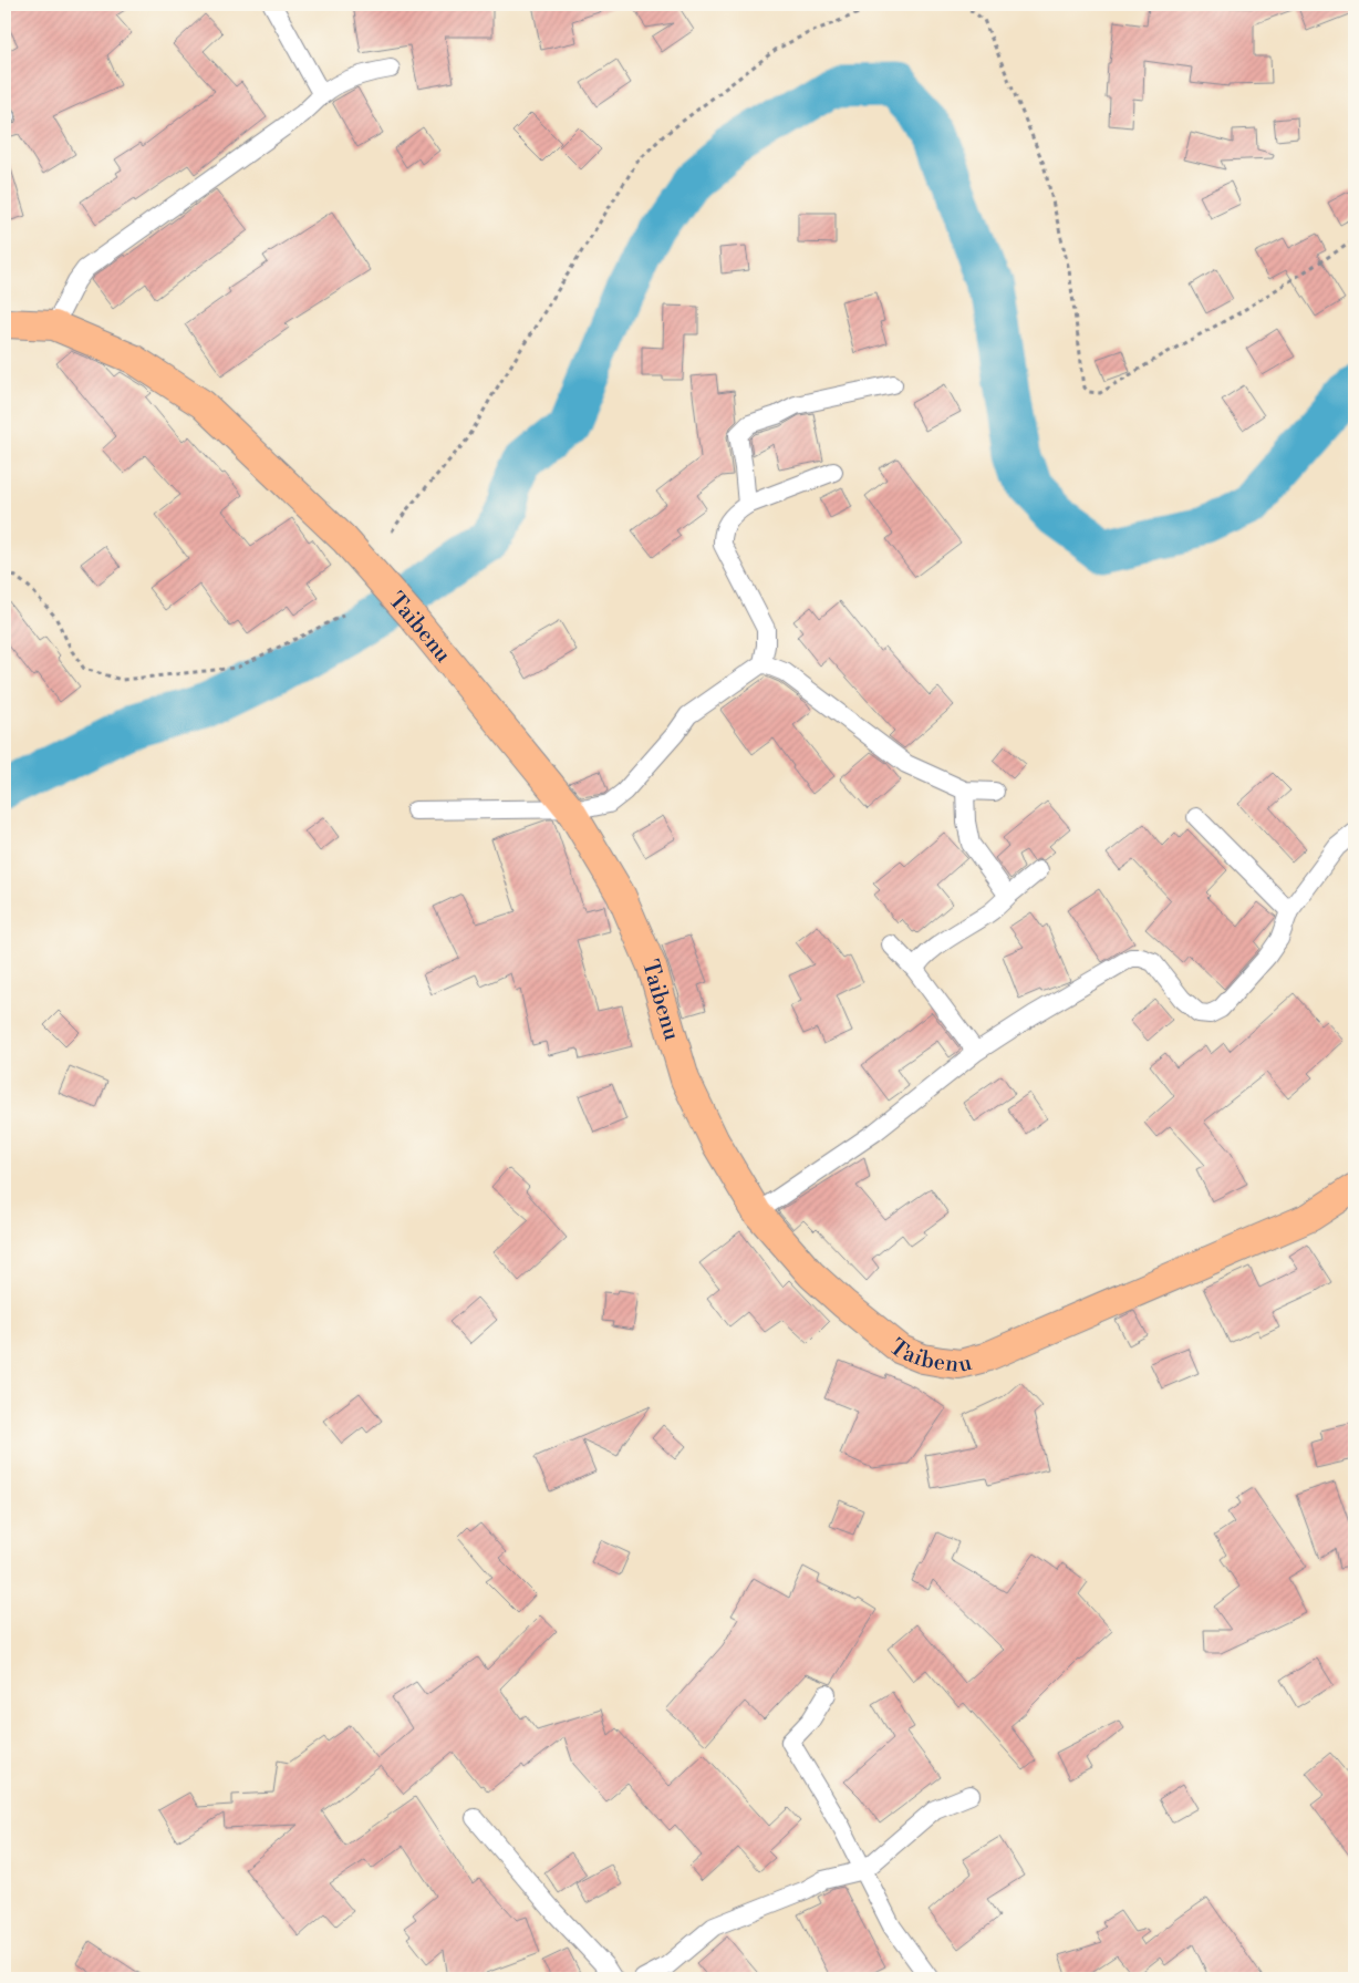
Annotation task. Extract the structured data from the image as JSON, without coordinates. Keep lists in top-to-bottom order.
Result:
{
  "streets": {
    "main road": ["Taibenu"]
  }
}
